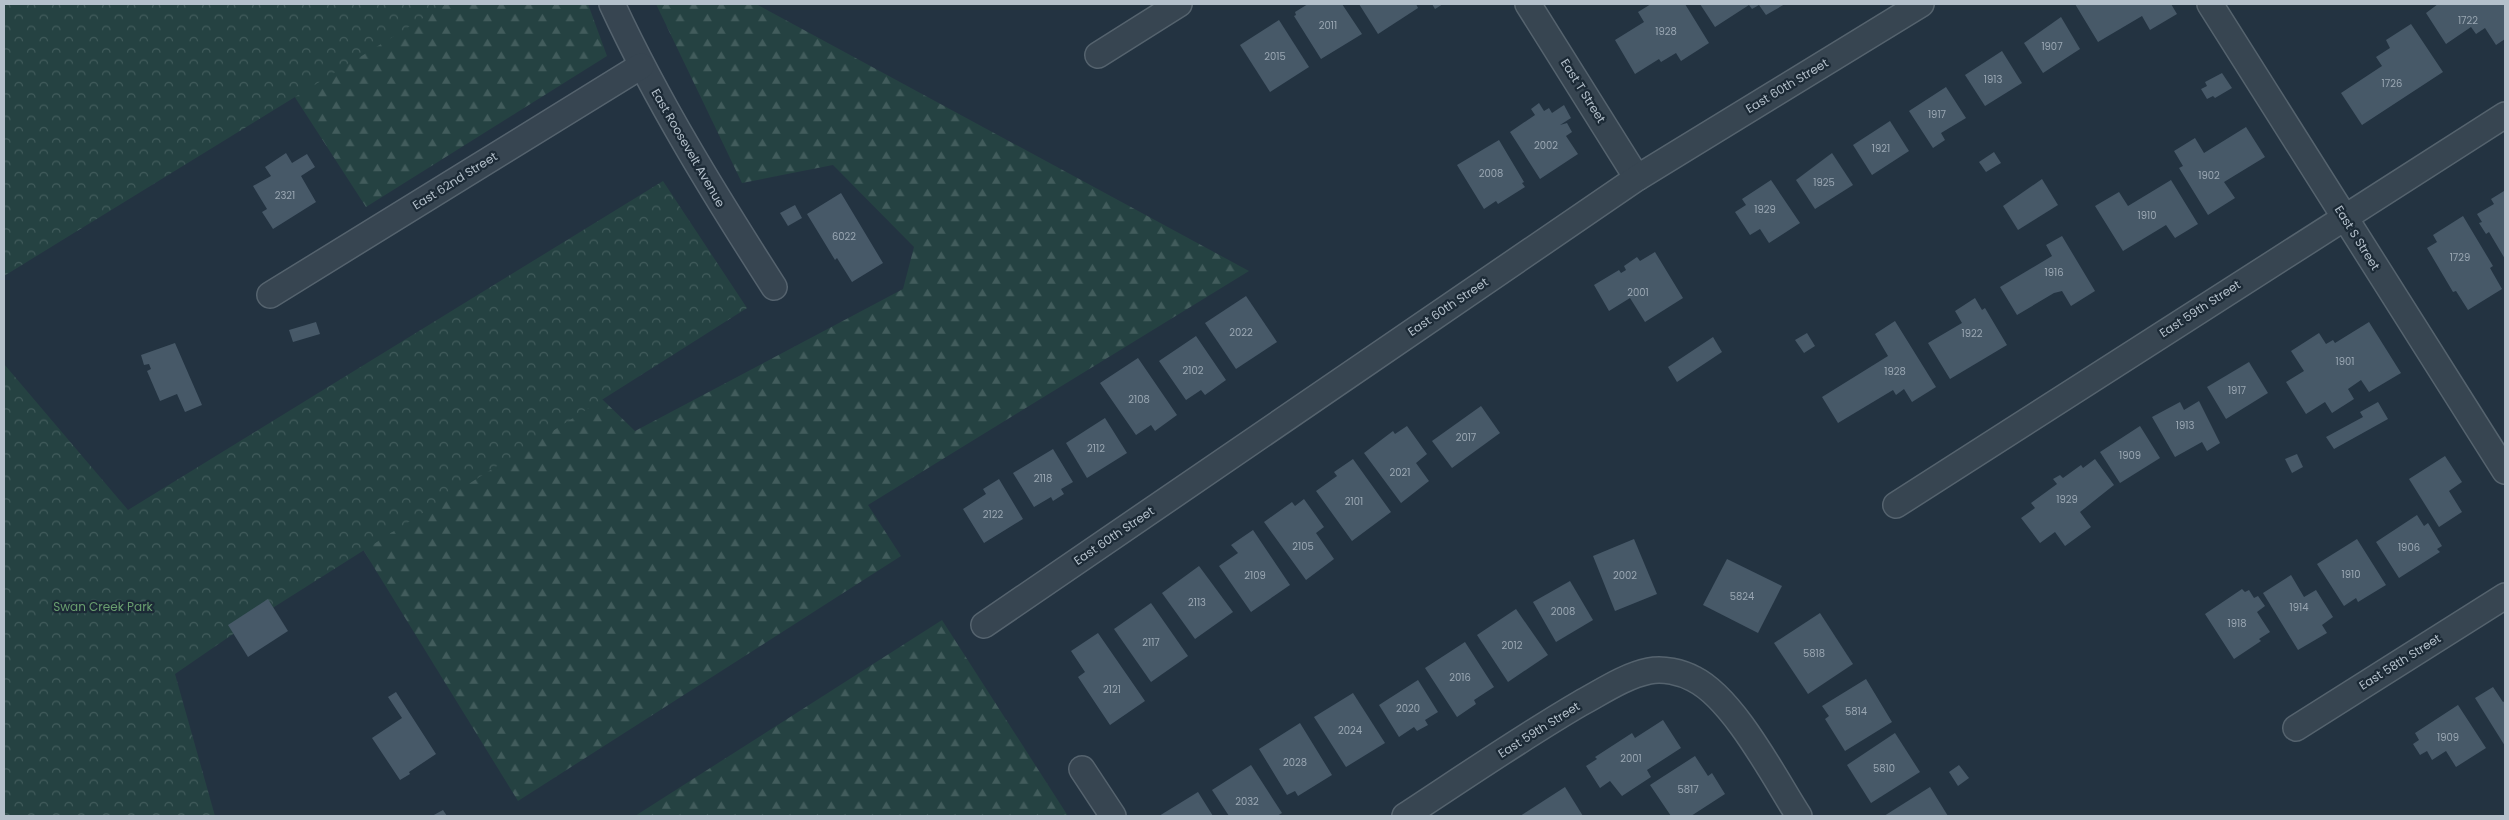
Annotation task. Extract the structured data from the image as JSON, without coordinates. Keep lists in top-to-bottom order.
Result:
{
  "streets": {
    "street": [
      "East 60th Street",
      "East T Street",
      "East Roosevelt Avenue",
      "East 62nd Street",
      "East S Street",
      "East 59th Street",
      "East 58th Street"
    ]
  },
  "crossings": [
    ["East 60th Street", "East T Street"],
    ["East Roosevelt Avenue", "East 62nd Street"],
    ["East S Street", "East 59th Street"]
  ],
  "parks": ["Swan Creek Park"],
  "house_numbers": [
    "1722",
    "2011",
    "1928",
    "1907",
    "2015",
    "1913",
    "1726",
    "1917",
    "2002",
    "1921",
    "2008",
    "1902",
    "1925",
    "2321",
    "1929",
    "1910",
    "6022",
    "1729",
    "1916",
    "2001",
    "2022",
    "1922",
    "1901",
    "2102",
    "1928",
    "1917",
    "2108",
    "1913",
    "2017",
    "2112",
    "1909",
    "2021",
    "2118",
    "1929",
    "2101",
    "2122",
    "2105",
    "1906",
    "1910",
    "2109",
    "2002",
    "5824",
    "2113",
    "1914",
    "2008",
    "1918",
    "2117",
    "2012",
    "5818",
    "2016",
    "2121",
    "2020",
    "5814",
    "2024",
    "1909",
    "2001",
    "2028",
    "5810",
    "5817",
    "2032"
  ]
}
